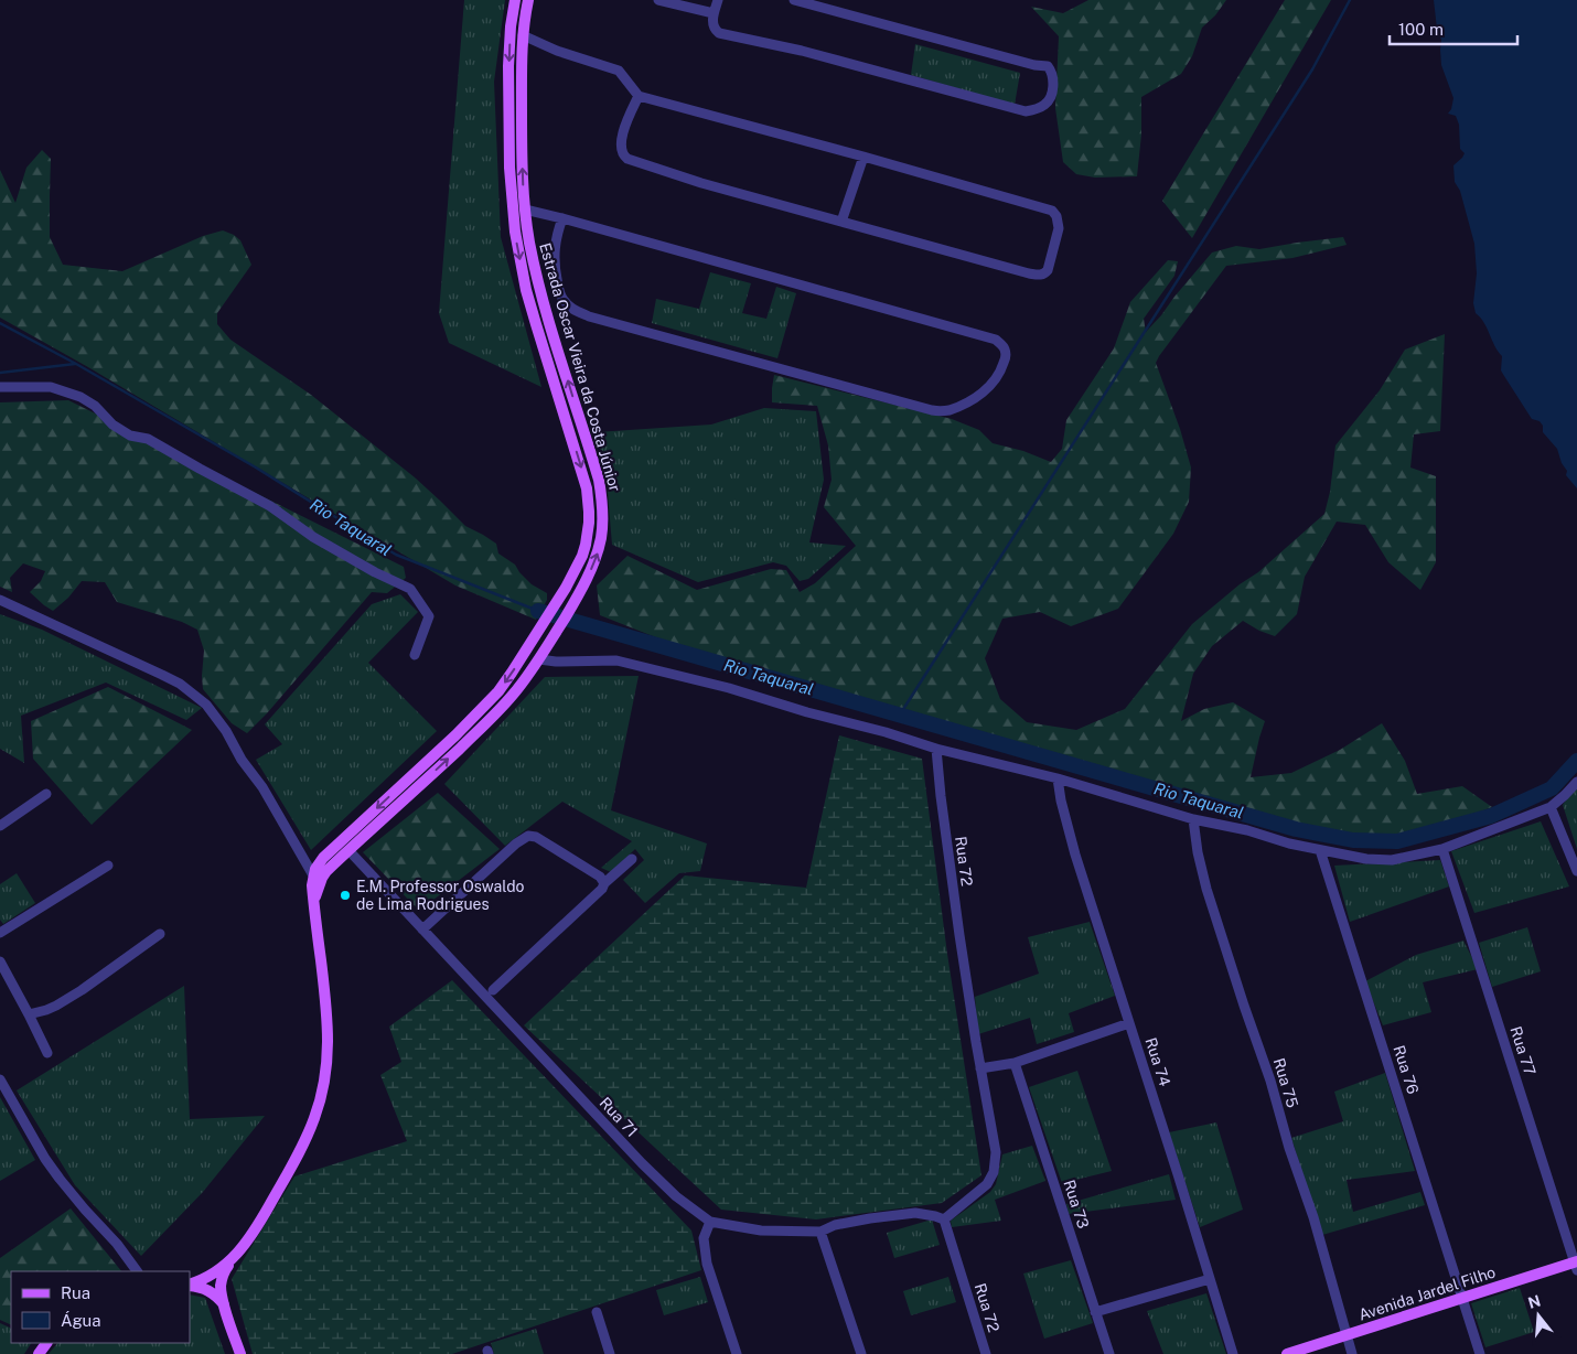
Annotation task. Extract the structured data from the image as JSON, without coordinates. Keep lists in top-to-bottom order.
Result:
{
  "streets": {
    "main road": ["Estrada Oscar Vieira da Costa Júnior", "Avenida Jardel Filho"],
    "street": [
      "Rua 72",
      "Rua 77",
      "Rua 74",
      "Rua 76",
      "Rua 75",
      "Rua 71",
      "Rua 73"
    ]
  },
  "crossings": [
    ["Estrada Oscar Vieira da Costa Júnior", "Rua 71"],
    ["Rua 72", "Rua 71"],
    ["Rua 77", "Avenida Jardel Filho"],
    ["Rua 76", "Avenida Jardel Filho"],
    ["Rua 75", "Avenida Jardel Filho"]
  ],
  "water": ["Rio Taquaral"],
  "places": ["E.M. Professor Oswaldo de Lima Rodrigues"],
  "legend": ["Rua", "Água"],
  "scale_bar": "100 m",
  "north": "top"
}
